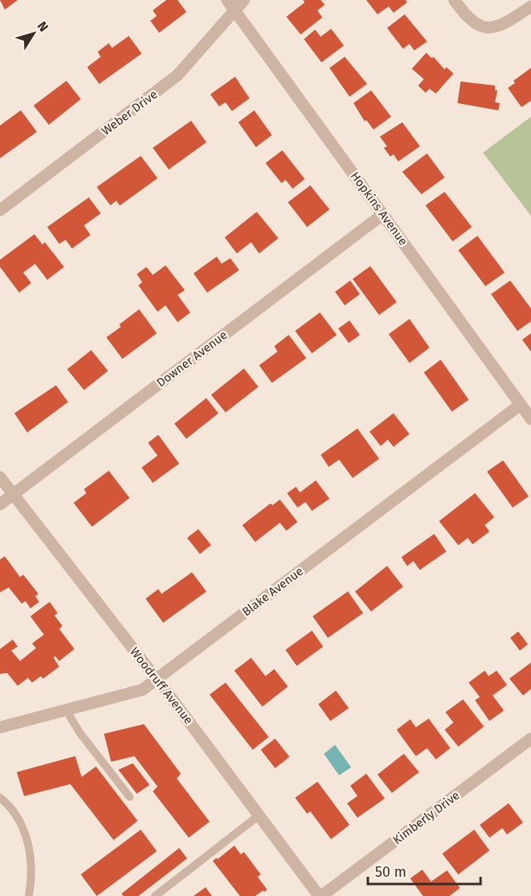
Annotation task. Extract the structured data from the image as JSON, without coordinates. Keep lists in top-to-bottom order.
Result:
{
  "streets": {
    "street": [
      "Weber Drive",
      "Hopkins Avenue",
      "Downer Avenue",
      "Blake Avenue",
      "Woodruff Avenue",
      "Kimberly Drive"
    ]
  },
  "crossings": [
    ["Weber Drive", "Hopkins Avenue"],
    ["Hopkins Avenue", "Downer Avenue"],
    ["Hopkins Avenue", "Blake Avenue"],
    ["Downer Avenue", "Woodruff Avenue"],
    ["Blake Avenue", "Woodruff Avenue"],
    ["Woodruff Avenue", "Kimberly Drive"]
  ],
  "scale_bar": "50 m",
  "north": "top right"
}
